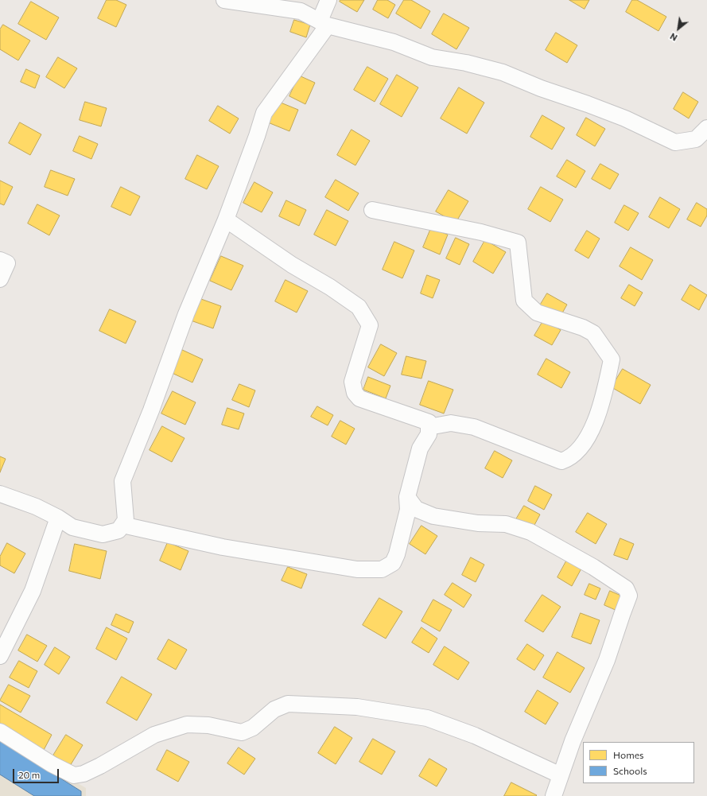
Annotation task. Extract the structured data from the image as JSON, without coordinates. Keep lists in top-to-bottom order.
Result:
{
  "legend": ["Homes", "Schools"],
  "scale_bar": "20 m",
  "north": "bottom left"
}
